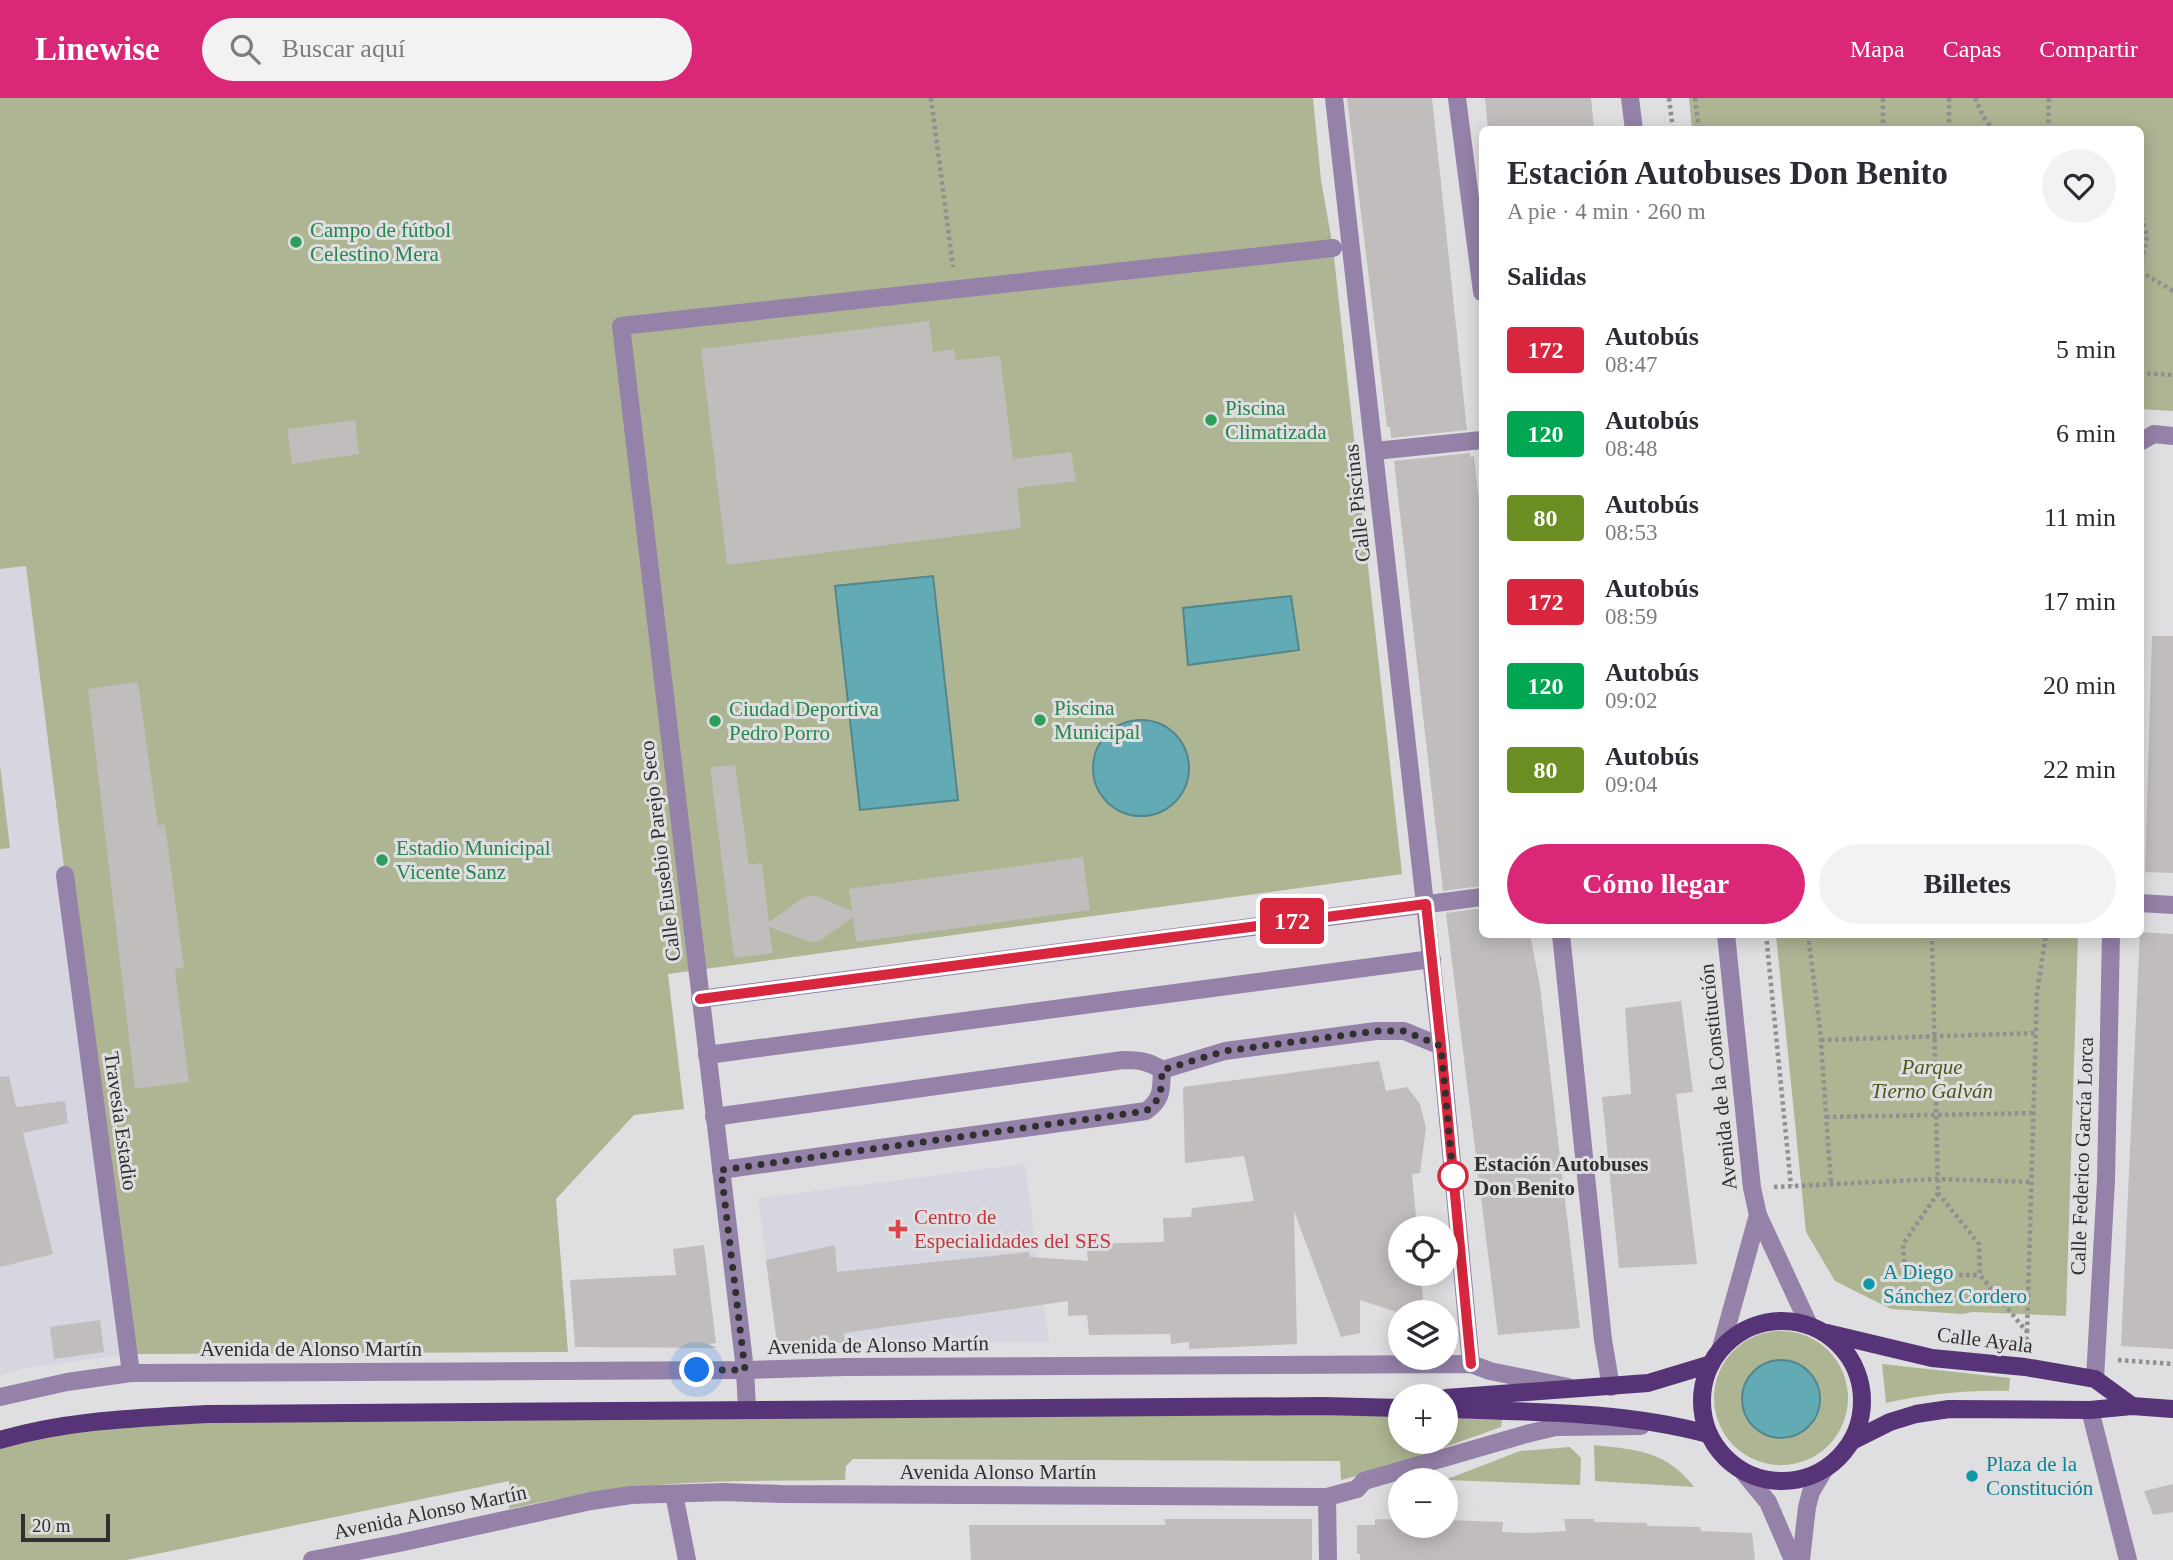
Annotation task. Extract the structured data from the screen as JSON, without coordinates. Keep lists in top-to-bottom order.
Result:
{
  "streets": {
    "main road": ["Calle Ayala", "Avenida de Alonso Martín"],
    "street": [
      "Calle Piscinas",
      "Calle Eusebio Parejo Seco",
      "Avenida de la Constitución",
      "Travesía Estadio",
      "Calle Federico García Lorca",
      "Avenida Alonso Martín"
    ]
  },
  "crossings": [
    ["Calle Piscinas", "Avenida de Alonso Martín"],
    ["Calle Eusebio Parejo Seco", "Avenida de Alonso Martín"],
    ["Avenida de la Constitución", "Calle Ayala"],
    ["Avenida de la Constitución", "Avenida de Alonso Martín"],
    ["Travesía Estadio", "Avenida de Alonso Martín"],
    ["Calle Federico García Lorca", "Calle Ayala"],
    ["Calle Ayala", "Avenida de Alonso Martín"]
  ],
  "parks": ["Parque Tierno Galván"],
  "places": {
    "other": [
      "Campo de fútbol Celestino Mera",
      "Piscina Climatizada",
      "Piscina Municipal",
      "Ciudad Deportiva Pedro Porro",
      "Estadio Municipal Vicente Sanz",
      "Estación Autobuses Don Benito",
      "A Diego Sánchez Cordero",
      "Plaza de la Constitución"
    ],
    "health": ["Centro de Especialidades del SES"]
  },
  "lines": ["bus line 172"],
  "scale_bar": "20 m",
  "page": {
    "header": "Linewise",
    "search": "Buscar aquí",
    "nav": ["Mapa", "Capas", "Compartir"],
    "on_map": "172",
    "heading": [
      ["Estación Autobuses Don Benito", "A pie · 4 min · 260 m"],
      "Salidas"
    ],
    "list": [
      {
        "mark": "172",
        "name": "Autobús",
        "note": "08:47",
        "value": "5 min"
      },
      {
        "mark": "120",
        "name": "Autobús",
        "note": "08:48",
        "value": "6 min"
      },
      {
        "mark": "80",
        "name": "Autobús",
        "note": "08:53",
        "value": "11 min"
      },
      {
        "mark": "172",
        "name": "Autobús",
        "note": "08:59",
        "value": "17 min"
      },
      {
        "mark": "120",
        "name": "Autobús",
        "note": "09:02",
        "value": "20 min"
      },
      {
        "mark": "80",
        "name": "Autobús",
        "note": "09:04",
        "value": "22 min"
      }
    ],
    "buttons": ["Cómo llegar", "Billetes"],
    "map_buttons": ["+", "−"],
    "scale": "20 m"
  }
}
